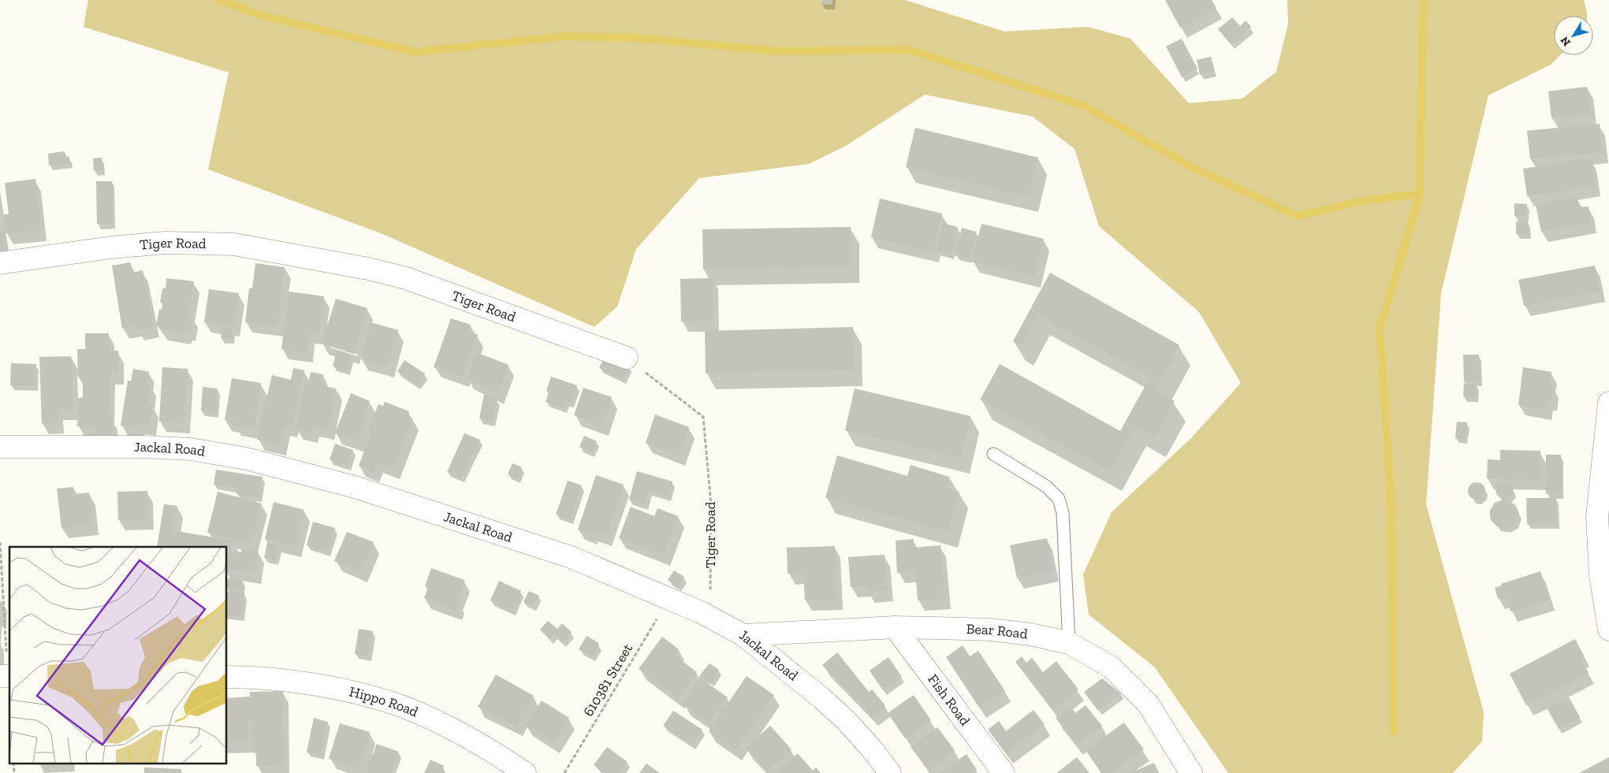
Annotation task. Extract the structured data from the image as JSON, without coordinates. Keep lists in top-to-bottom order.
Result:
{
  "streets": {
    "street": [
      "Tiger Road",
      "Jackal Road",
      "Bear Road",
      "Fish Road",
      "Hippo Road"
    ],
    "path": ["610381 Street"]
  },
  "crossings": [
    ["Tiger Road", "Jackal Road"],
    ["Jackal Road", "Bear Road"],
    ["Jackal Road", "610381 Street"],
    ["Bear Road", "Fish Road"]
  ],
  "north": "bottom left"
}
